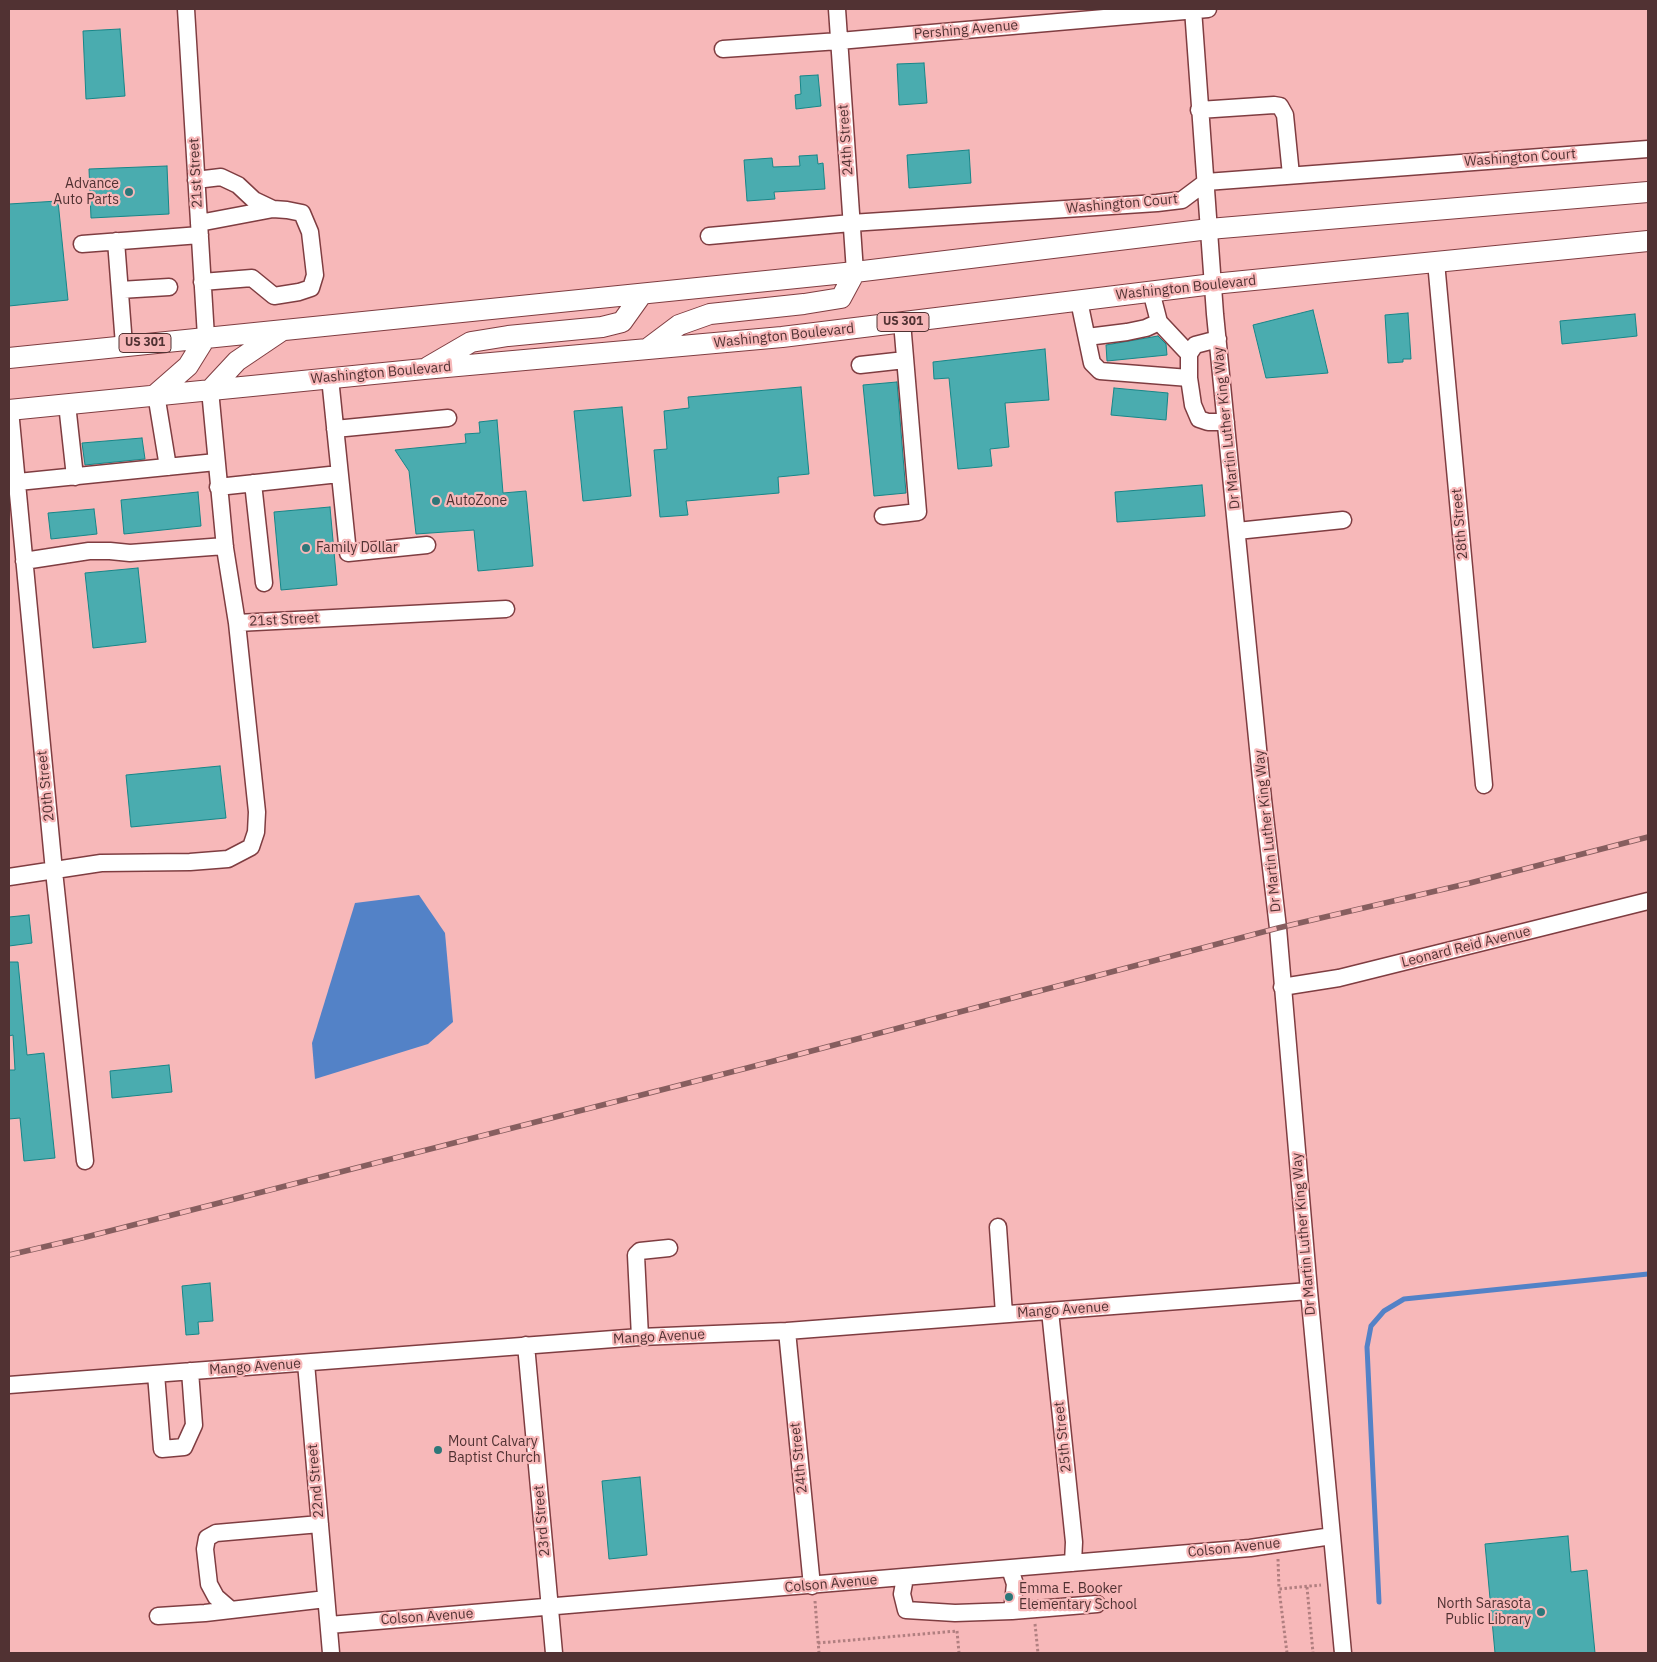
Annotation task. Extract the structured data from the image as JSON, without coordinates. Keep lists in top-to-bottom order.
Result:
{
  "streets": {
    "main road": ["Washington Boulevard", "US 301"],
    "street": [
      "Pershing Avenue",
      "24th Street",
      "Washington Court",
      "21st Street",
      "Dr Martin Luther King Way",
      "28th Street",
      "20th Street",
      "Leonard Reid Avenue",
      "Mango Avenue",
      "25th Street",
      "22nd Street",
      "23rd Street",
      "Colson Avenue"
    ]
  },
  "crossings": [
    ["Pershing Avenue", "24th Street"],
    ["Pershing Avenue", "Dr Martin Luther King Way"],
    ["24th Street", "Washington Court"],
    ["24th Street", "US 301"],
    ["24th Street", "Mango Avenue"],
    ["24th Street", "Colson Avenue"],
    ["Washington Court", "Dr Martin Luther King Way"],
    ["21st Street", "Washington Boulevard"],
    ["21st Street", "US 301"],
    ["Washington Boulevard", "Dr Martin Luther King Way"],
    ["Washington Boulevard", "28th Street"],
    ["Washington Boulevard", "20th Street"],
    ["US 301", "Dr Martin Luther King Way"],
    ["Dr Martin Luther King Way", "Leonard Reid Avenue"],
    ["Dr Martin Luther King Way", "Mango Avenue"],
    ["Dr Martin Luther King Way", "Colson Avenue"],
    ["Mango Avenue", "25th Street"],
    ["Mango Avenue", "22nd Street"],
    ["Mango Avenue", "23rd Street"],
    ["25th Street", "Colson Avenue"],
    ["22nd Street", "Colson Avenue"],
    ["23rd Street", "Colson Avenue"]
  ],
  "places": [
    "Advance Auto Parts",
    "AutoZone",
    "Family Dollar",
    "Mount Calvary Baptist Church",
    "Emma E. Booker Elementary School",
    "North Sarasota Public Library"
  ]
}
